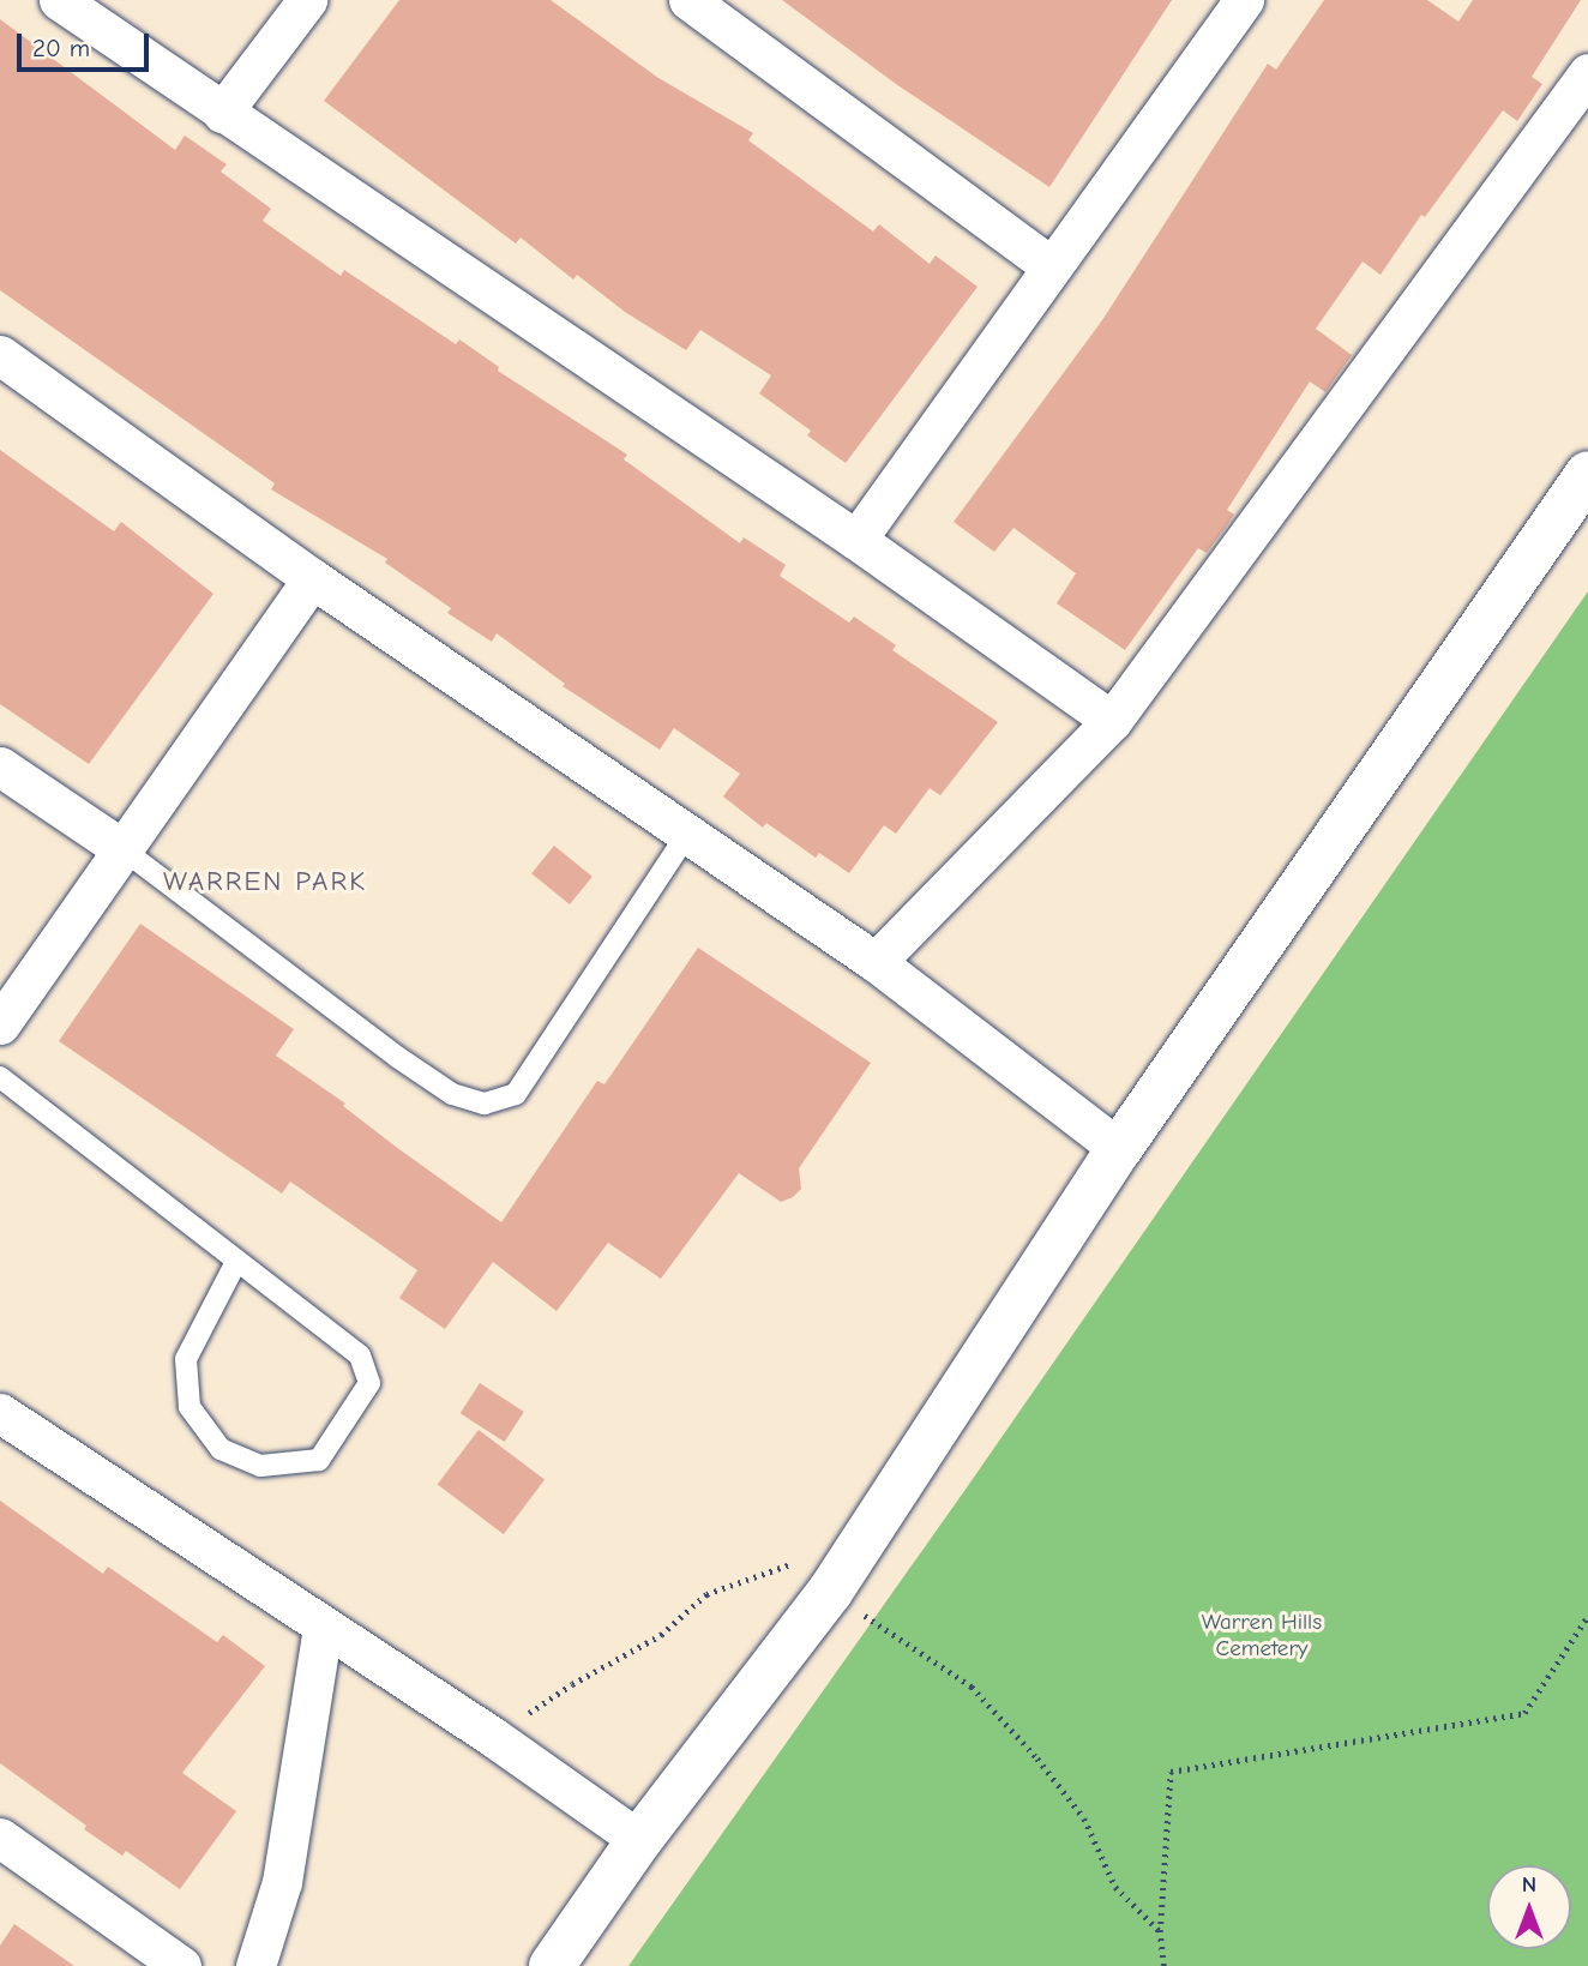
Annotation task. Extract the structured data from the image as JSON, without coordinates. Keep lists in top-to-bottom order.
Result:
{
  "districts": ["WARREN PARK"],
  "parks": ["Warren Hills Cemetery"],
  "scale_bar": "20 m",
  "north": "top"
}
